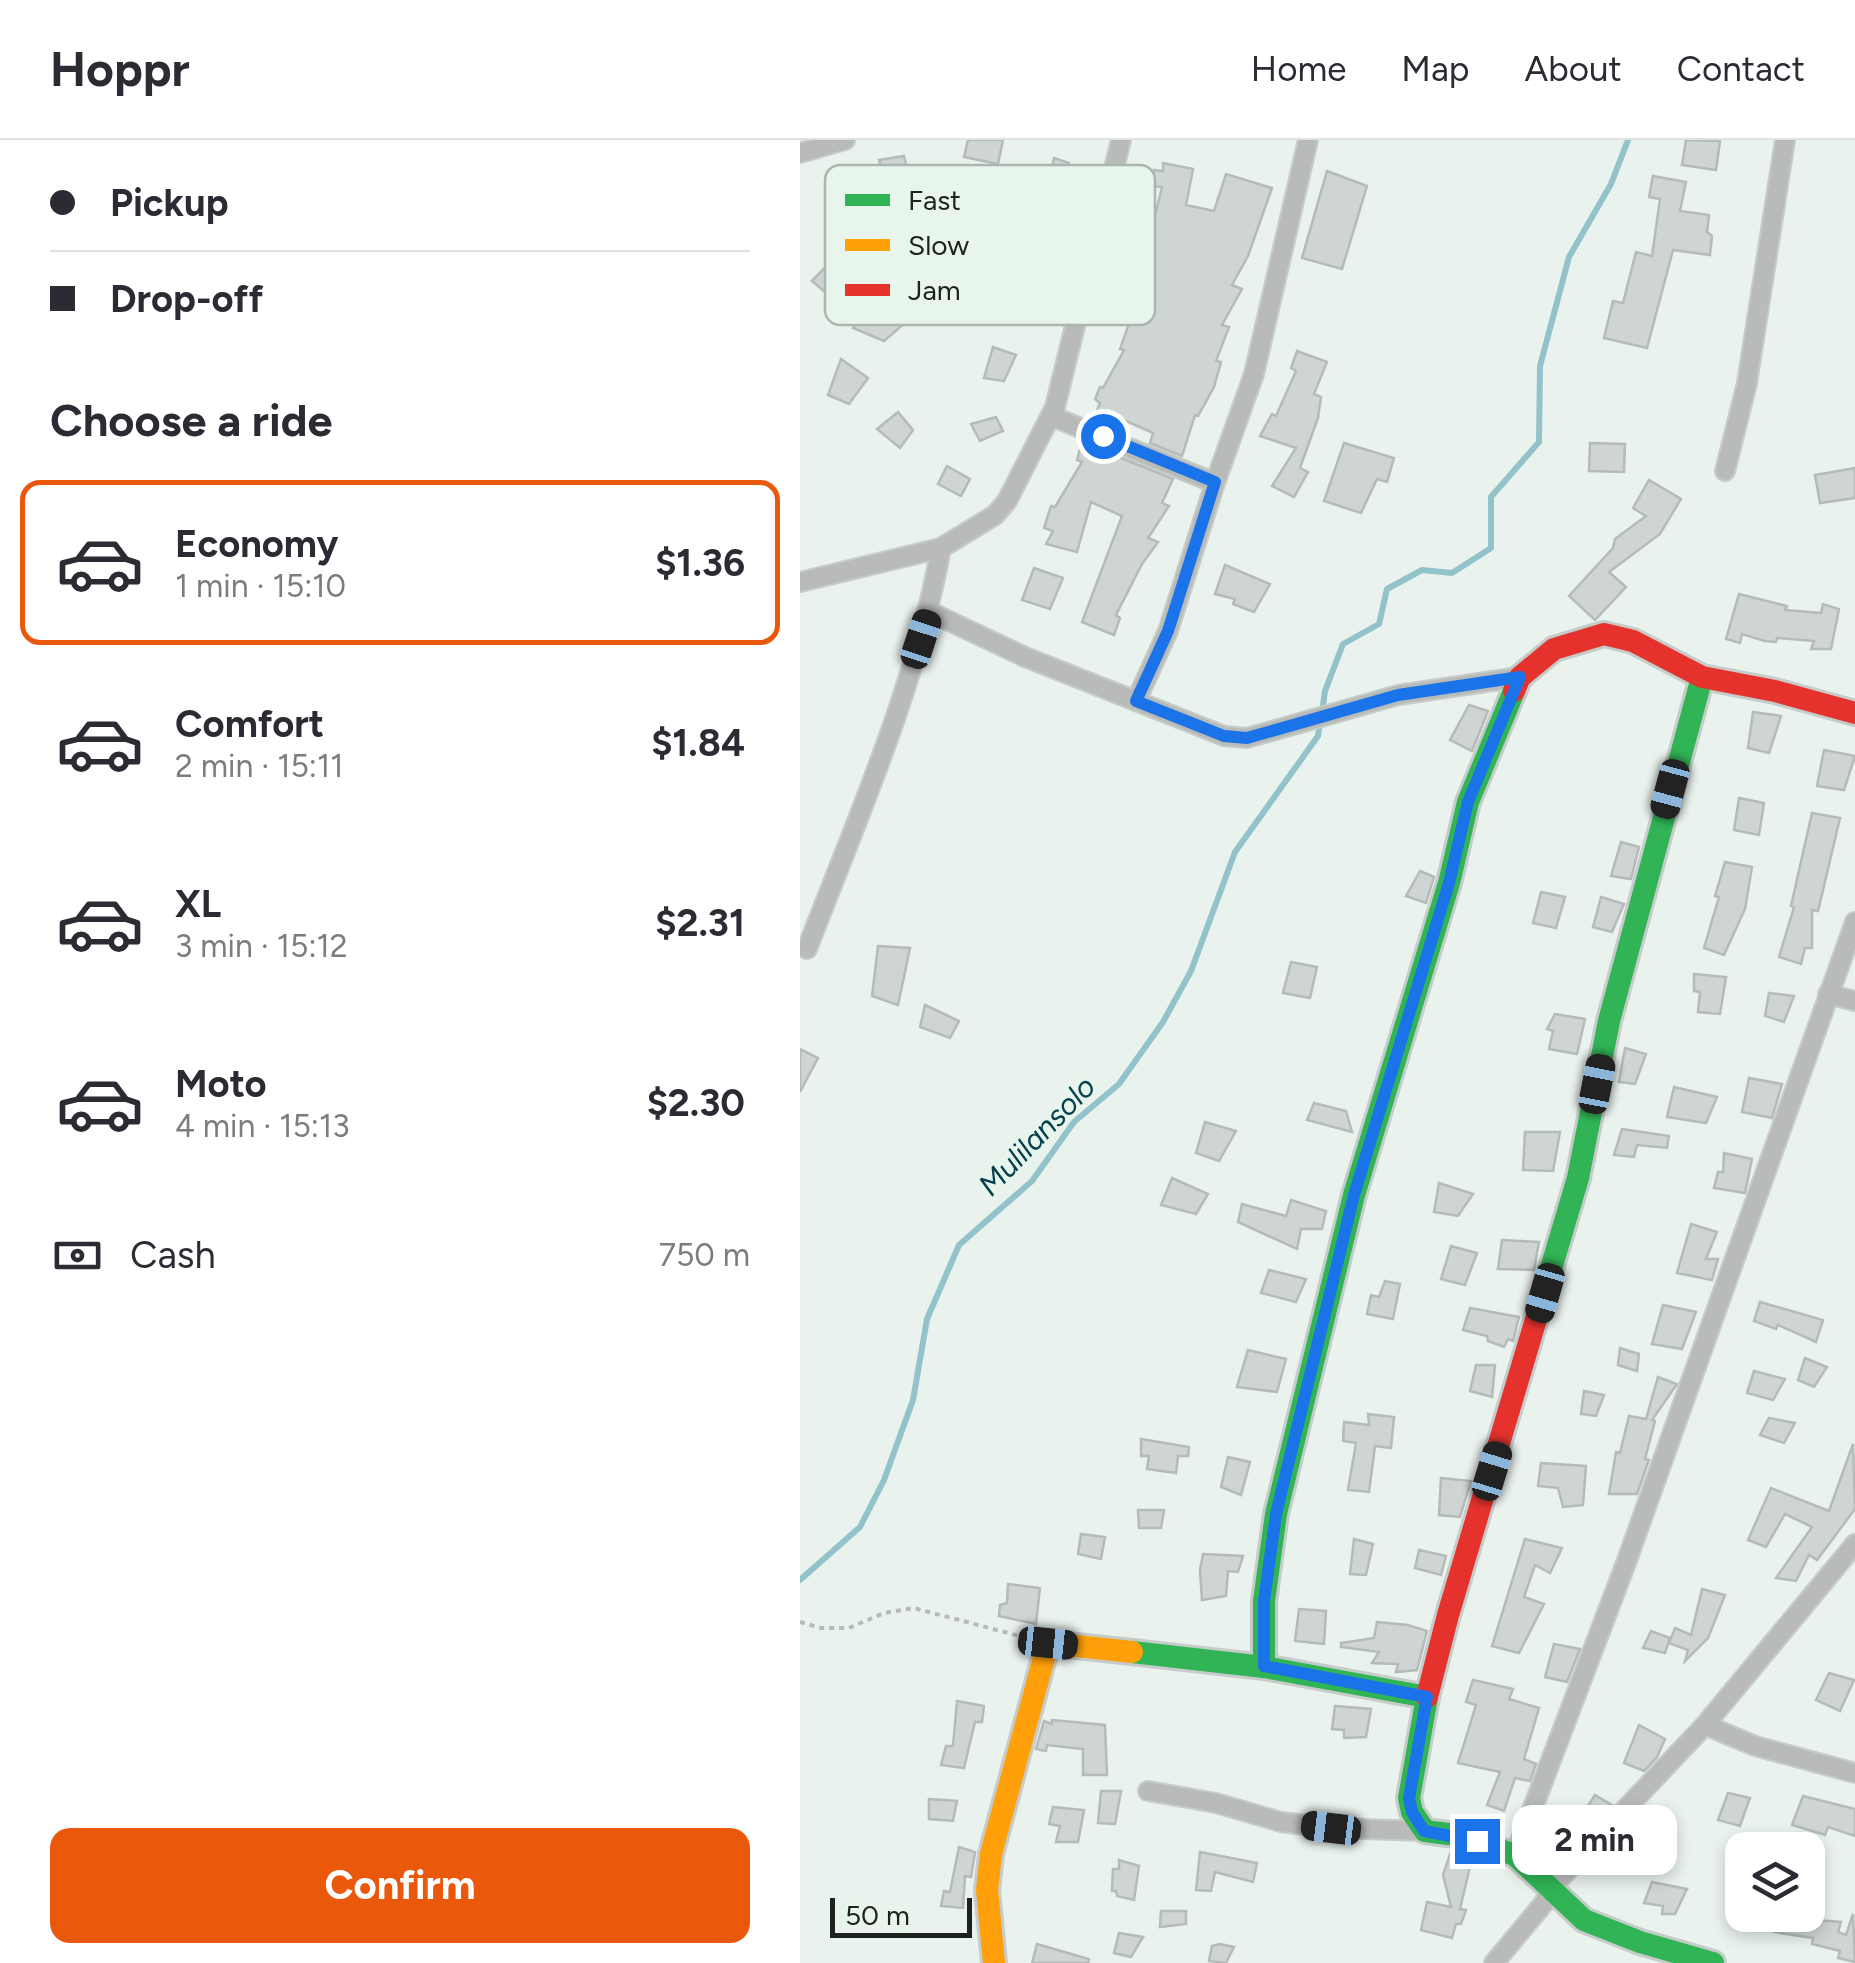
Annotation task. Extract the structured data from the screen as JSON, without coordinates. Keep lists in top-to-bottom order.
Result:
{
  "water": ["Mulilansolo"],
  "legend": ["Fast", "Slow", "Jam"],
  "scale_bar": "50 m",
  "page": {
    "header": "Hoppr",
    "nav": [
      "Home",
      "Map",
      "About",
      "Contact"
    ],
    "banner": ["Pickup", "Drop-off"],
    "heading": "Choose a ride",
    "list": [
      {
        "name": "Economy",
        "note": "1 min · 15:10",
        "value": "$1.36"
      },
      {
        "name": "Comfort",
        "note": "2 min · 15:11",
        "value": "$1.84"
      },
      {
        "name": "XL",
        "note": "3 min · 15:12",
        "value": "$2.31"
      },
      {
        "name": "Moto",
        "note": "4 min · 15:13",
        "value": "$2.30"
      }
    ],
    "pay": ["Cash", "750 m"],
    "bubble": "2 min",
    "buttons": "Confirm",
    "scale": "50 m"
  }
}
